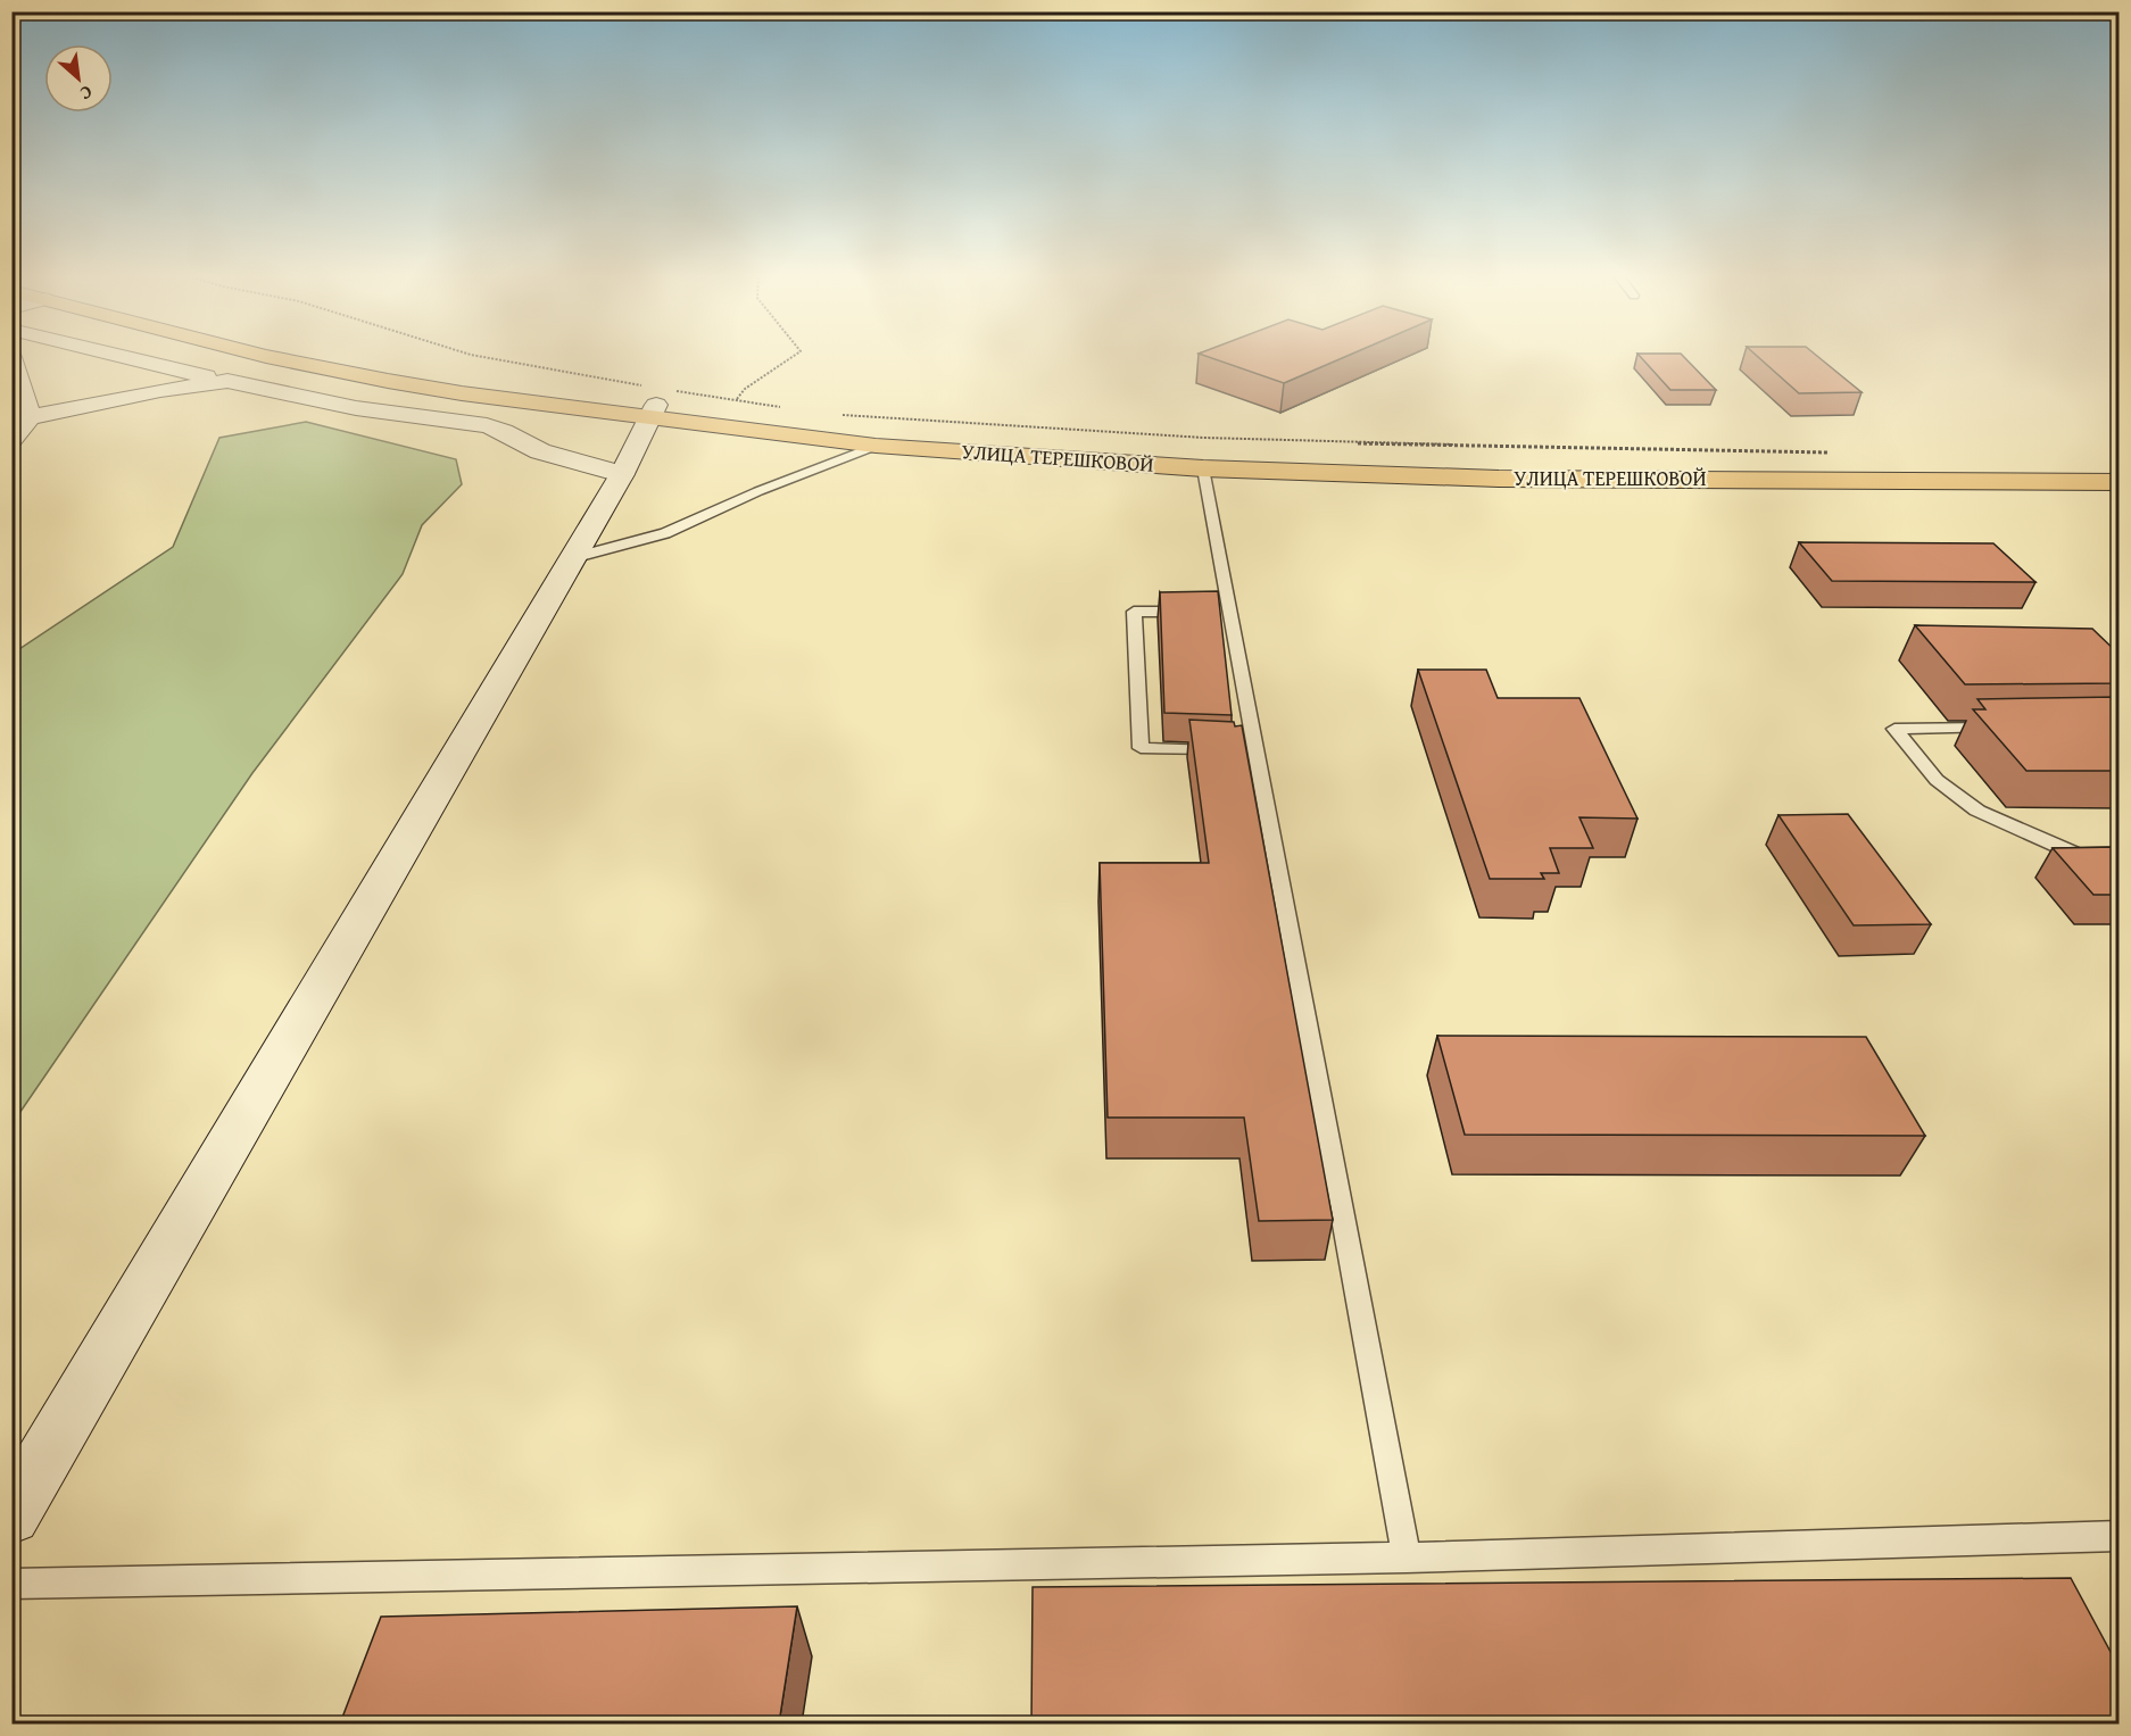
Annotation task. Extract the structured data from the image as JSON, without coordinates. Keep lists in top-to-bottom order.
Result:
{
  "streets": {
    "main road": ["УЛИЦА ТЕРЕШКОВОЙ"]
  },
  "north": "bottom right"
}
